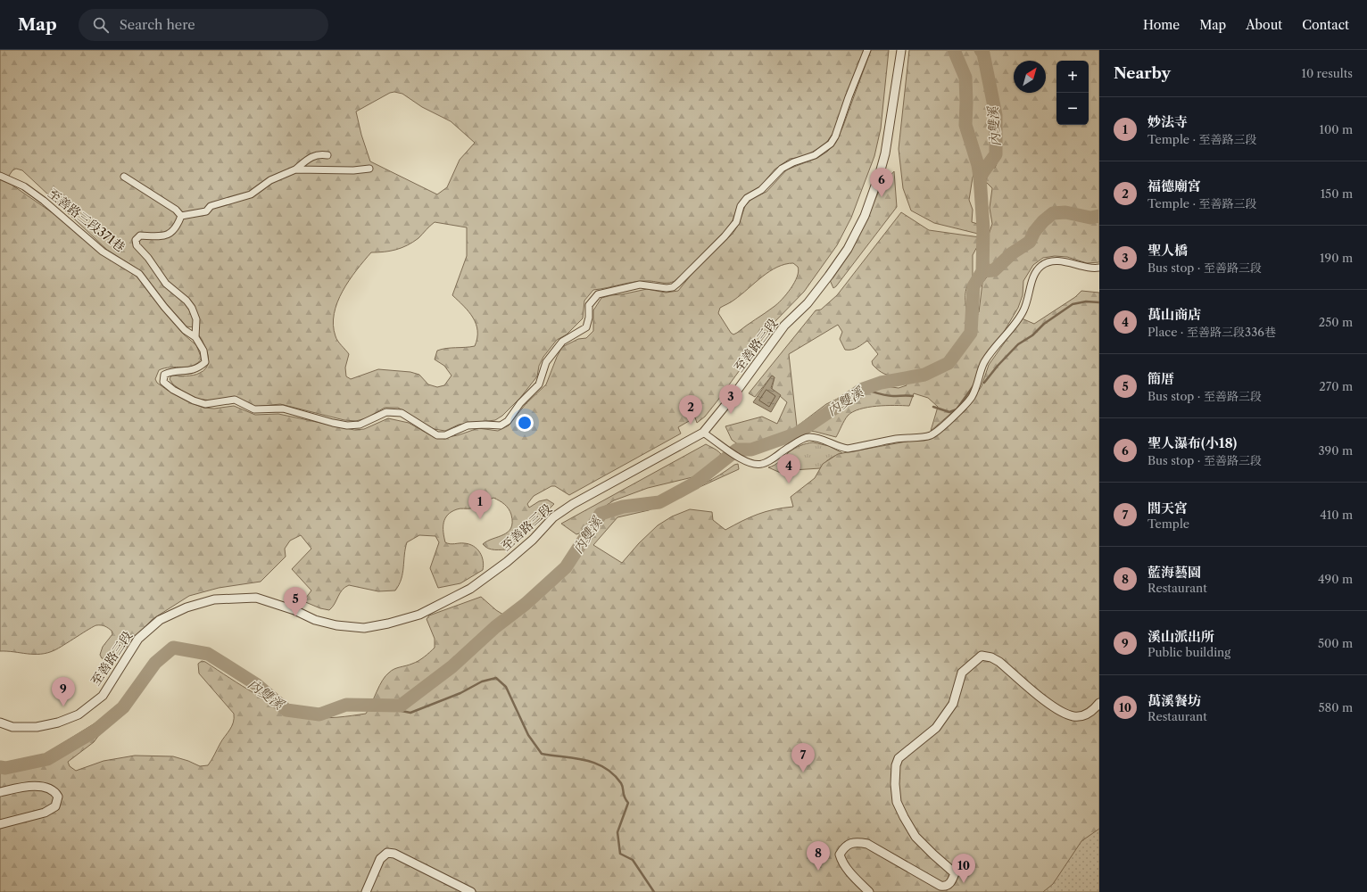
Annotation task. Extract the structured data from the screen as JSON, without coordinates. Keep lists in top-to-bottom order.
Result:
{
  "streets": {
    "street": ["至善路三段371巷", "至善路三段"]
  },
  "water": ["內雙溪"],
  "north": "top right",
  "page": {
    "header": "Map",
    "search": "Search here",
    "nav": [
      "Home",
      "Map",
      "About",
      "Contact"
    ],
    "heading": ["Nearby", "10 results"],
    "map_buttons": ["+", "−"],
    "list": [
      {
        "mark": "1",
        "name": "妙法寺",
        "note": "Temple · 至善路三段",
        "value": "100 m"
      },
      {
        "mark": "2",
        "name": "福德廟宮",
        "note": "Temple · 至善路三段",
        "value": "150 m"
      },
      {
        "mark": "3",
        "name": "聖人橋",
        "note": "Bus stop · 至善路三段",
        "value": "190 m"
      },
      {
        "mark": "4",
        "name": "萬山商店",
        "note": "Place · 至善路三段336巷",
        "value": "250 m"
      },
      {
        "mark": "5",
        "name": "簡厝",
        "note": "Bus stop · 至善路三段",
        "value": "270 m"
      },
      {
        "mark": "6",
        "name": "聖人瀑布(小18)",
        "note": "Bus stop · 至善路三段",
        "value": "390 m"
      },
      {
        "mark": "7",
        "name": "閭天宮",
        "note": "Temple",
        "value": "410 m"
      },
      {
        "mark": "8",
        "name": "藍海藝園",
        "note": "Restaurant",
        "value": "490 m"
      },
      {
        "mark": "9",
        "name": "溪山派出所",
        "note": "Public building",
        "value": "500 m"
      },
      {
        "mark": "10",
        "name": "萬溪餐坊",
        "note": "Restaurant",
        "value": "580 m"
      }
    ],
    "pins": [
      "6",
      "3",
      "2",
      "4",
      "1",
      "5",
      "9",
      "7",
      "8",
      "10"
    ]
  }
}
